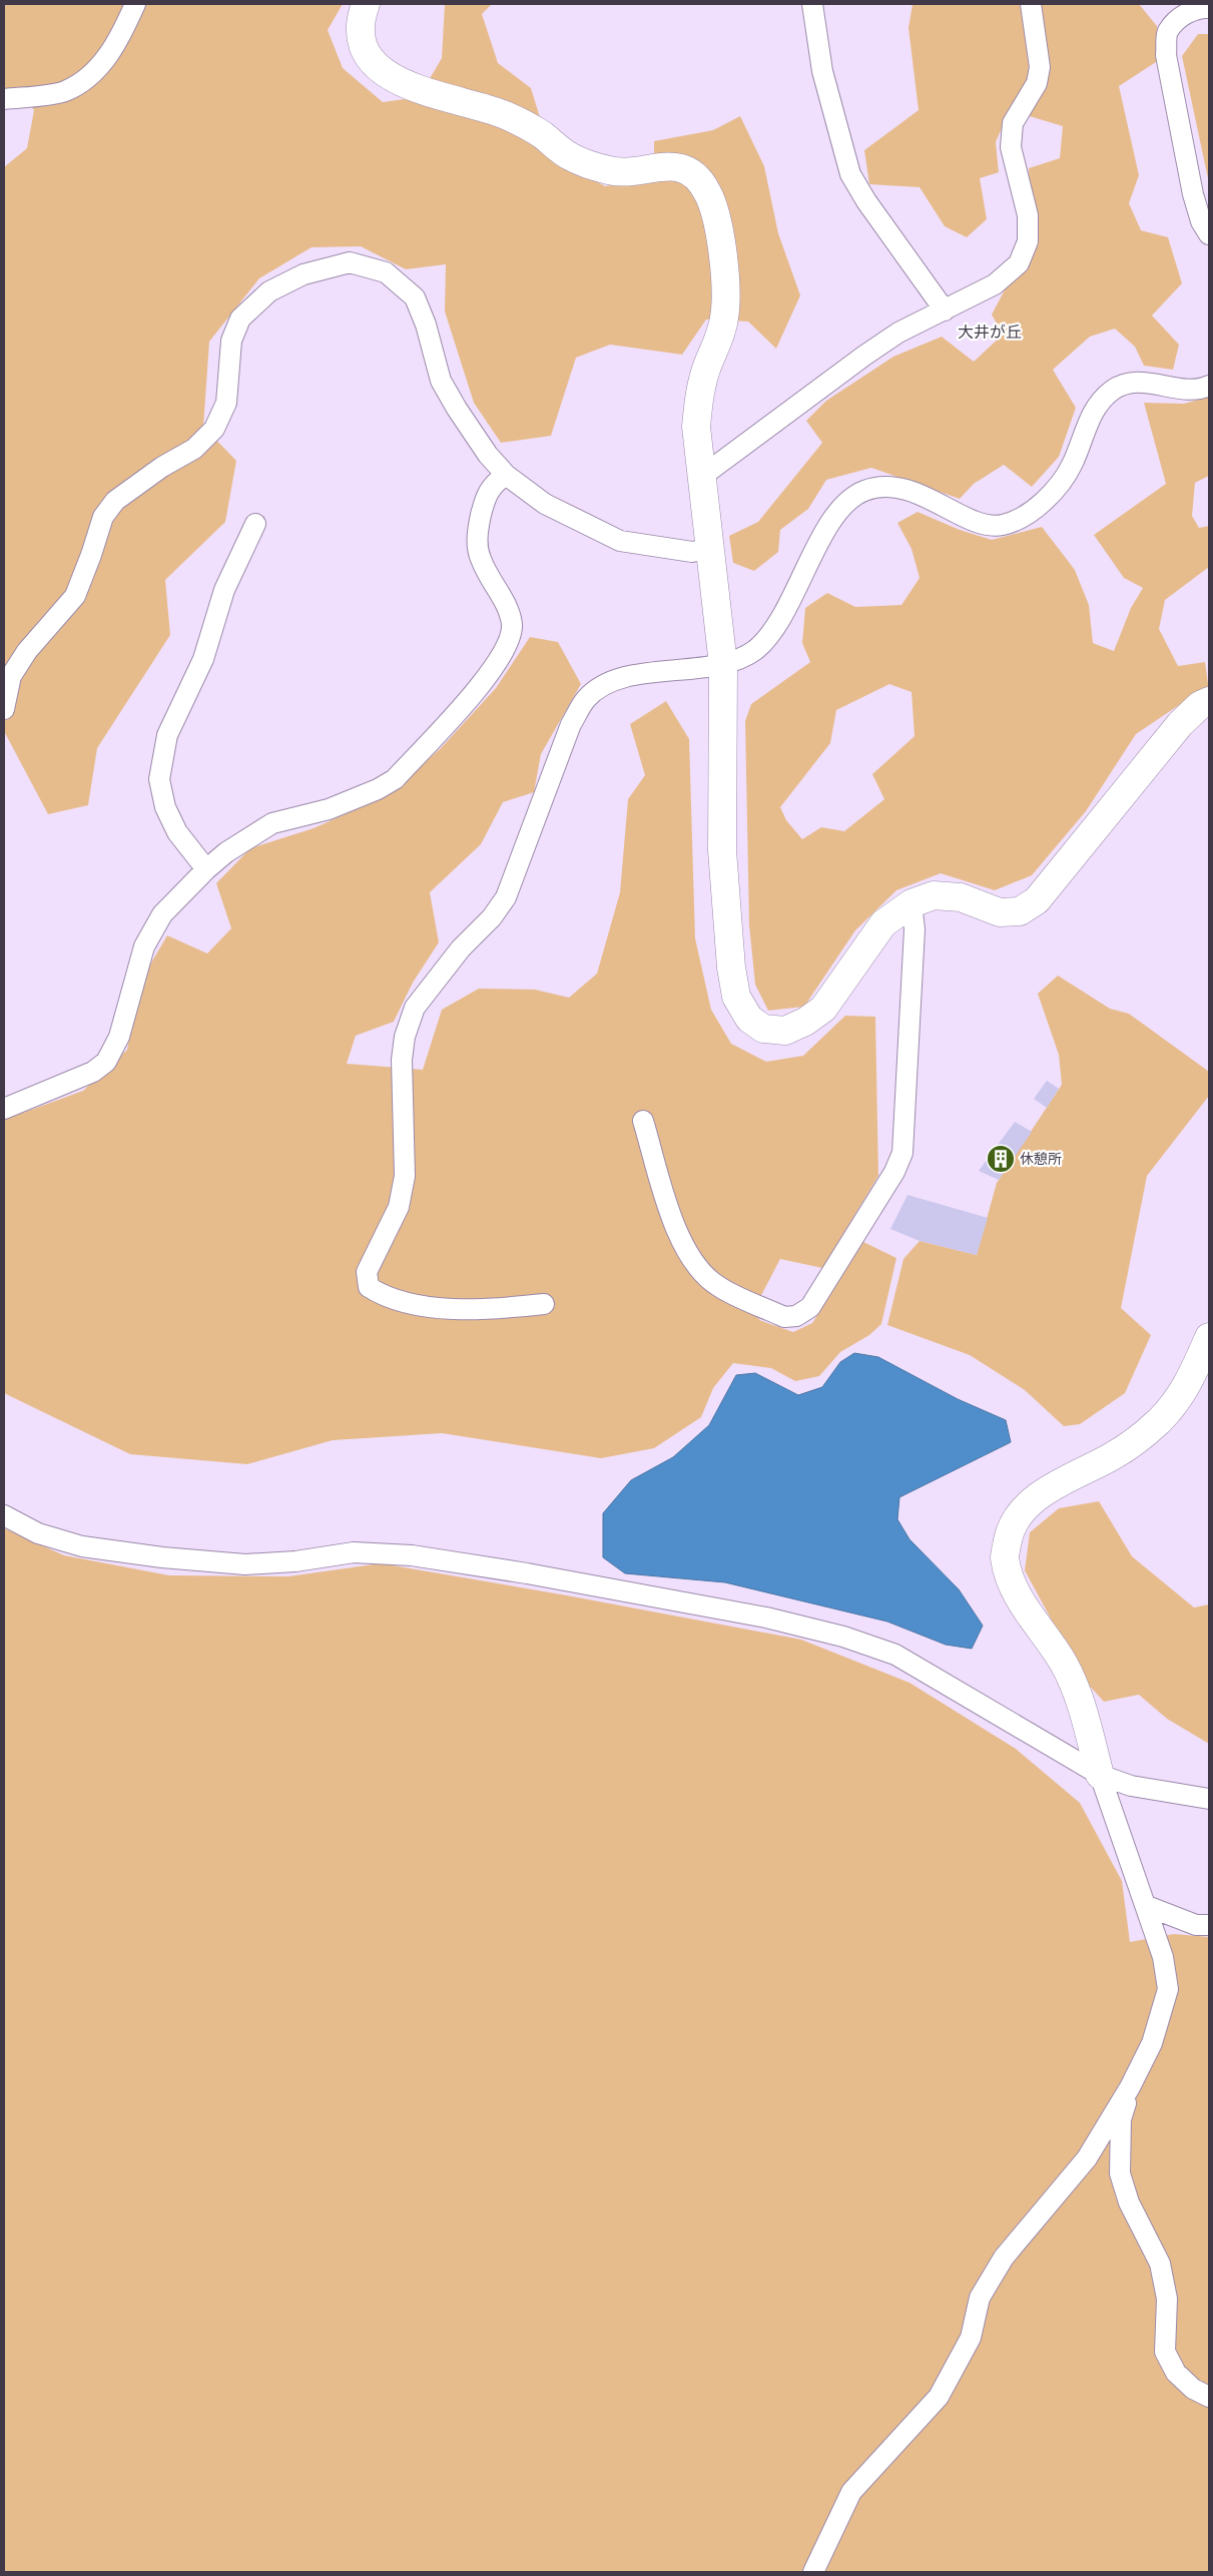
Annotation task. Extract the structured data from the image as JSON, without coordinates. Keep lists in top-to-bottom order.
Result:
{
  "districts": ["大井が丘"],
  "places": {
    "building": ["休憩所"]
  }
}
